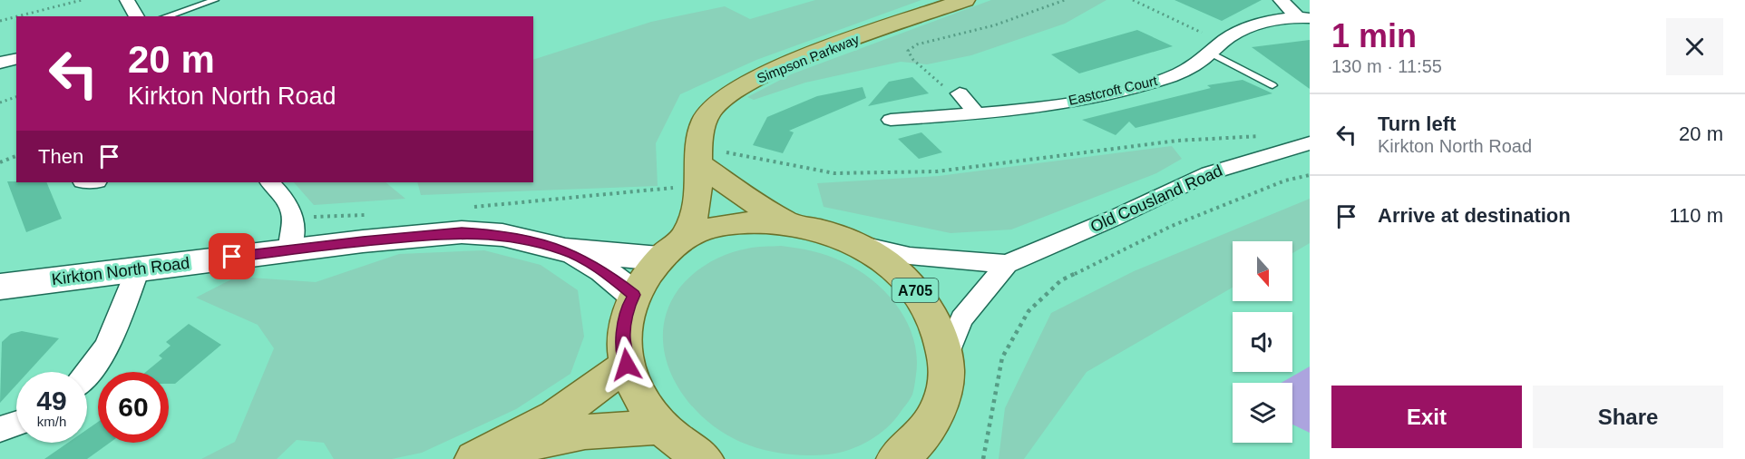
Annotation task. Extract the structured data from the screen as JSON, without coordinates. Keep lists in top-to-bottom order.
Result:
{
  "streets": {
    "main road": ["Simpson Parkway", "Kirkton North Road", "A705"],
    "street": ["Eastcroft Court", "Old Cousland Road"]
  },
  "crossings": [
    ["Simpson Parkway", "A705"],
    ["Old Cousland Road", "A705"],
    ["Kirkton North Road", "A705"]
  ],
  "north": "bottom",
  "page": {
    "heading": ["1 min", "130 m · 11:55"],
    "turn": ["20 m", "Kirkton North Road"],
    "list": [
      {
        "name": "Turn left",
        "note": "Kirkton North Road",
        "value": "20 m"
      },
      {
        "name": "Arrive at destination",
        "value": "110 m"
      }
    ],
    "then": "Then",
    "speed": "49 km/h",
    "limit": "60",
    "buttons": ["Exit", "Share"]
  }
}
